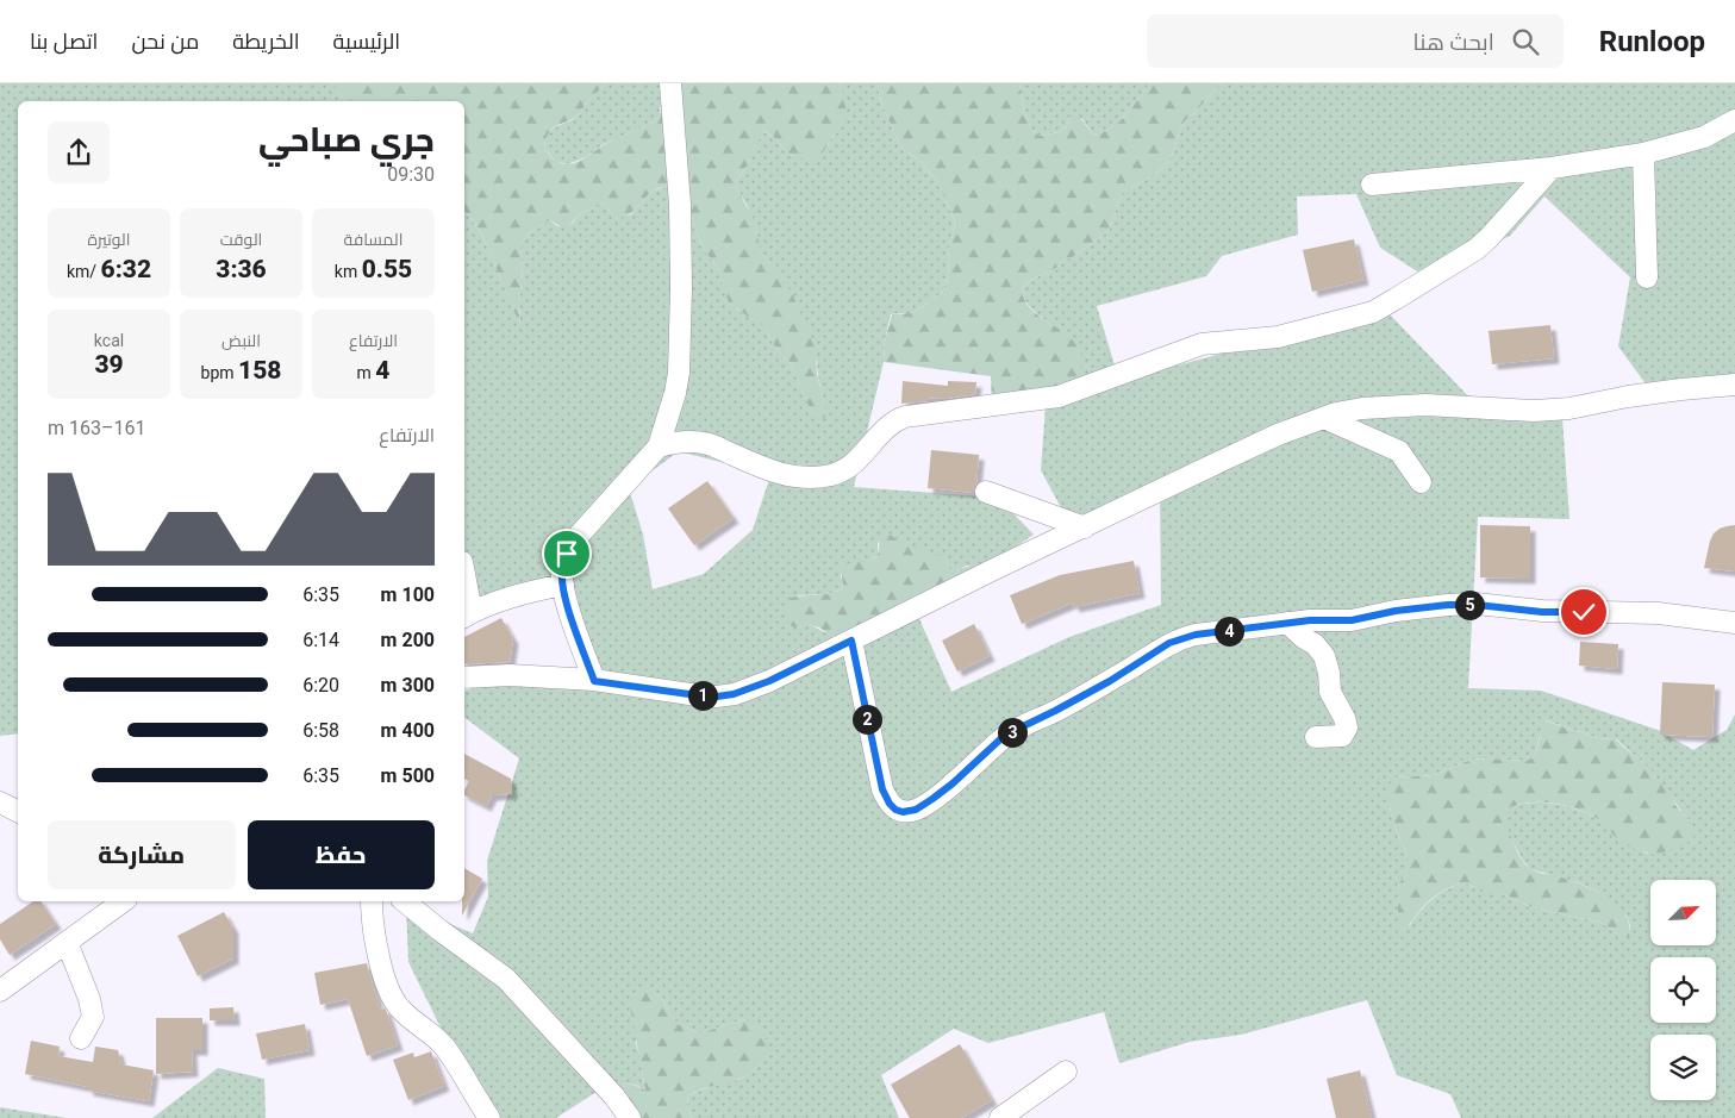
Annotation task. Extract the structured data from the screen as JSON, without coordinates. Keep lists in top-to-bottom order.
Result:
{
  "north": "top right",
  "page": {
    "header": "Runloop",
    "search": "ابحث هنا",
    "nav": [
      "الرئيسية",
      "الخريطة",
      "من نحن",
      "اتصل بنا"
    ],
    "heading": ["جري صباحي", "09:30"],
    "stats": [
      ["المسافة", "0.55 km"],
      ["الوقت", "3:36"],
      ["الوتيرة", "6:32 /km"],
      ["الارتفاع", "4 m"],
      ["النبض", "158 bpm"],
      ["kcal", "39"]
    ],
    "chart": ["الارتفاع", "161–163 m"],
    "list": [
      {
        "name": "100 m",
        "note": "6:35"
      },
      {
        "name": "200 m",
        "note": "6:14"
      },
      {
        "name": "300 m",
        "note": "6:20"
      },
      {
        "name": "400 m",
        "note": "6:58"
      },
      {
        "name": "500 m",
        "note": "6:35"
      }
    ],
    "pins": [
      "5",
      "4",
      "1",
      "2",
      "3"
    ],
    "buttons": ["حفظ", "مشاركة"]
  }
}
